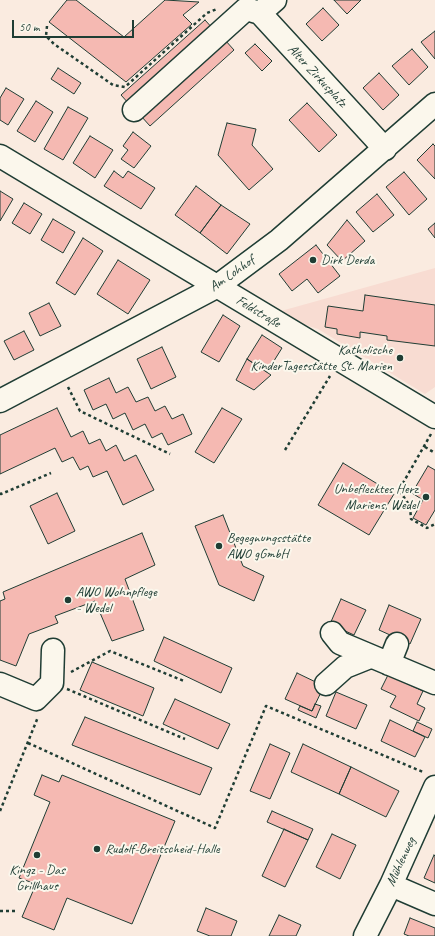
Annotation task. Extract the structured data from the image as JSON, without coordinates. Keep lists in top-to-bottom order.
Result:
{
  "streets": {
    "street": [
      "Alter Zirkusplatz",
      "Am Lohhof",
      "Feldstraße",
      "Mühlenweg"
    ]
  },
  "crossings": [
    ["Alter Zirkusplatz", "Am Lohhof"],
    ["Am Lohhof", "Feldstraße"]
  ],
  "places": [
    "Dirk Derda",
    "Katholische KinderTagesstätte St. Marien",
    "Unbeflecktes Herz Mariens, Wedel",
    "Begegnungsstätte AWO gGmbH",
    "AWO Wohnpflege - Wedel",
    "Rudolf-Breitscheid-Halle",
    "Kingz - Das Grillhaus"
  ],
  "scale_bar": "50 m"
}
